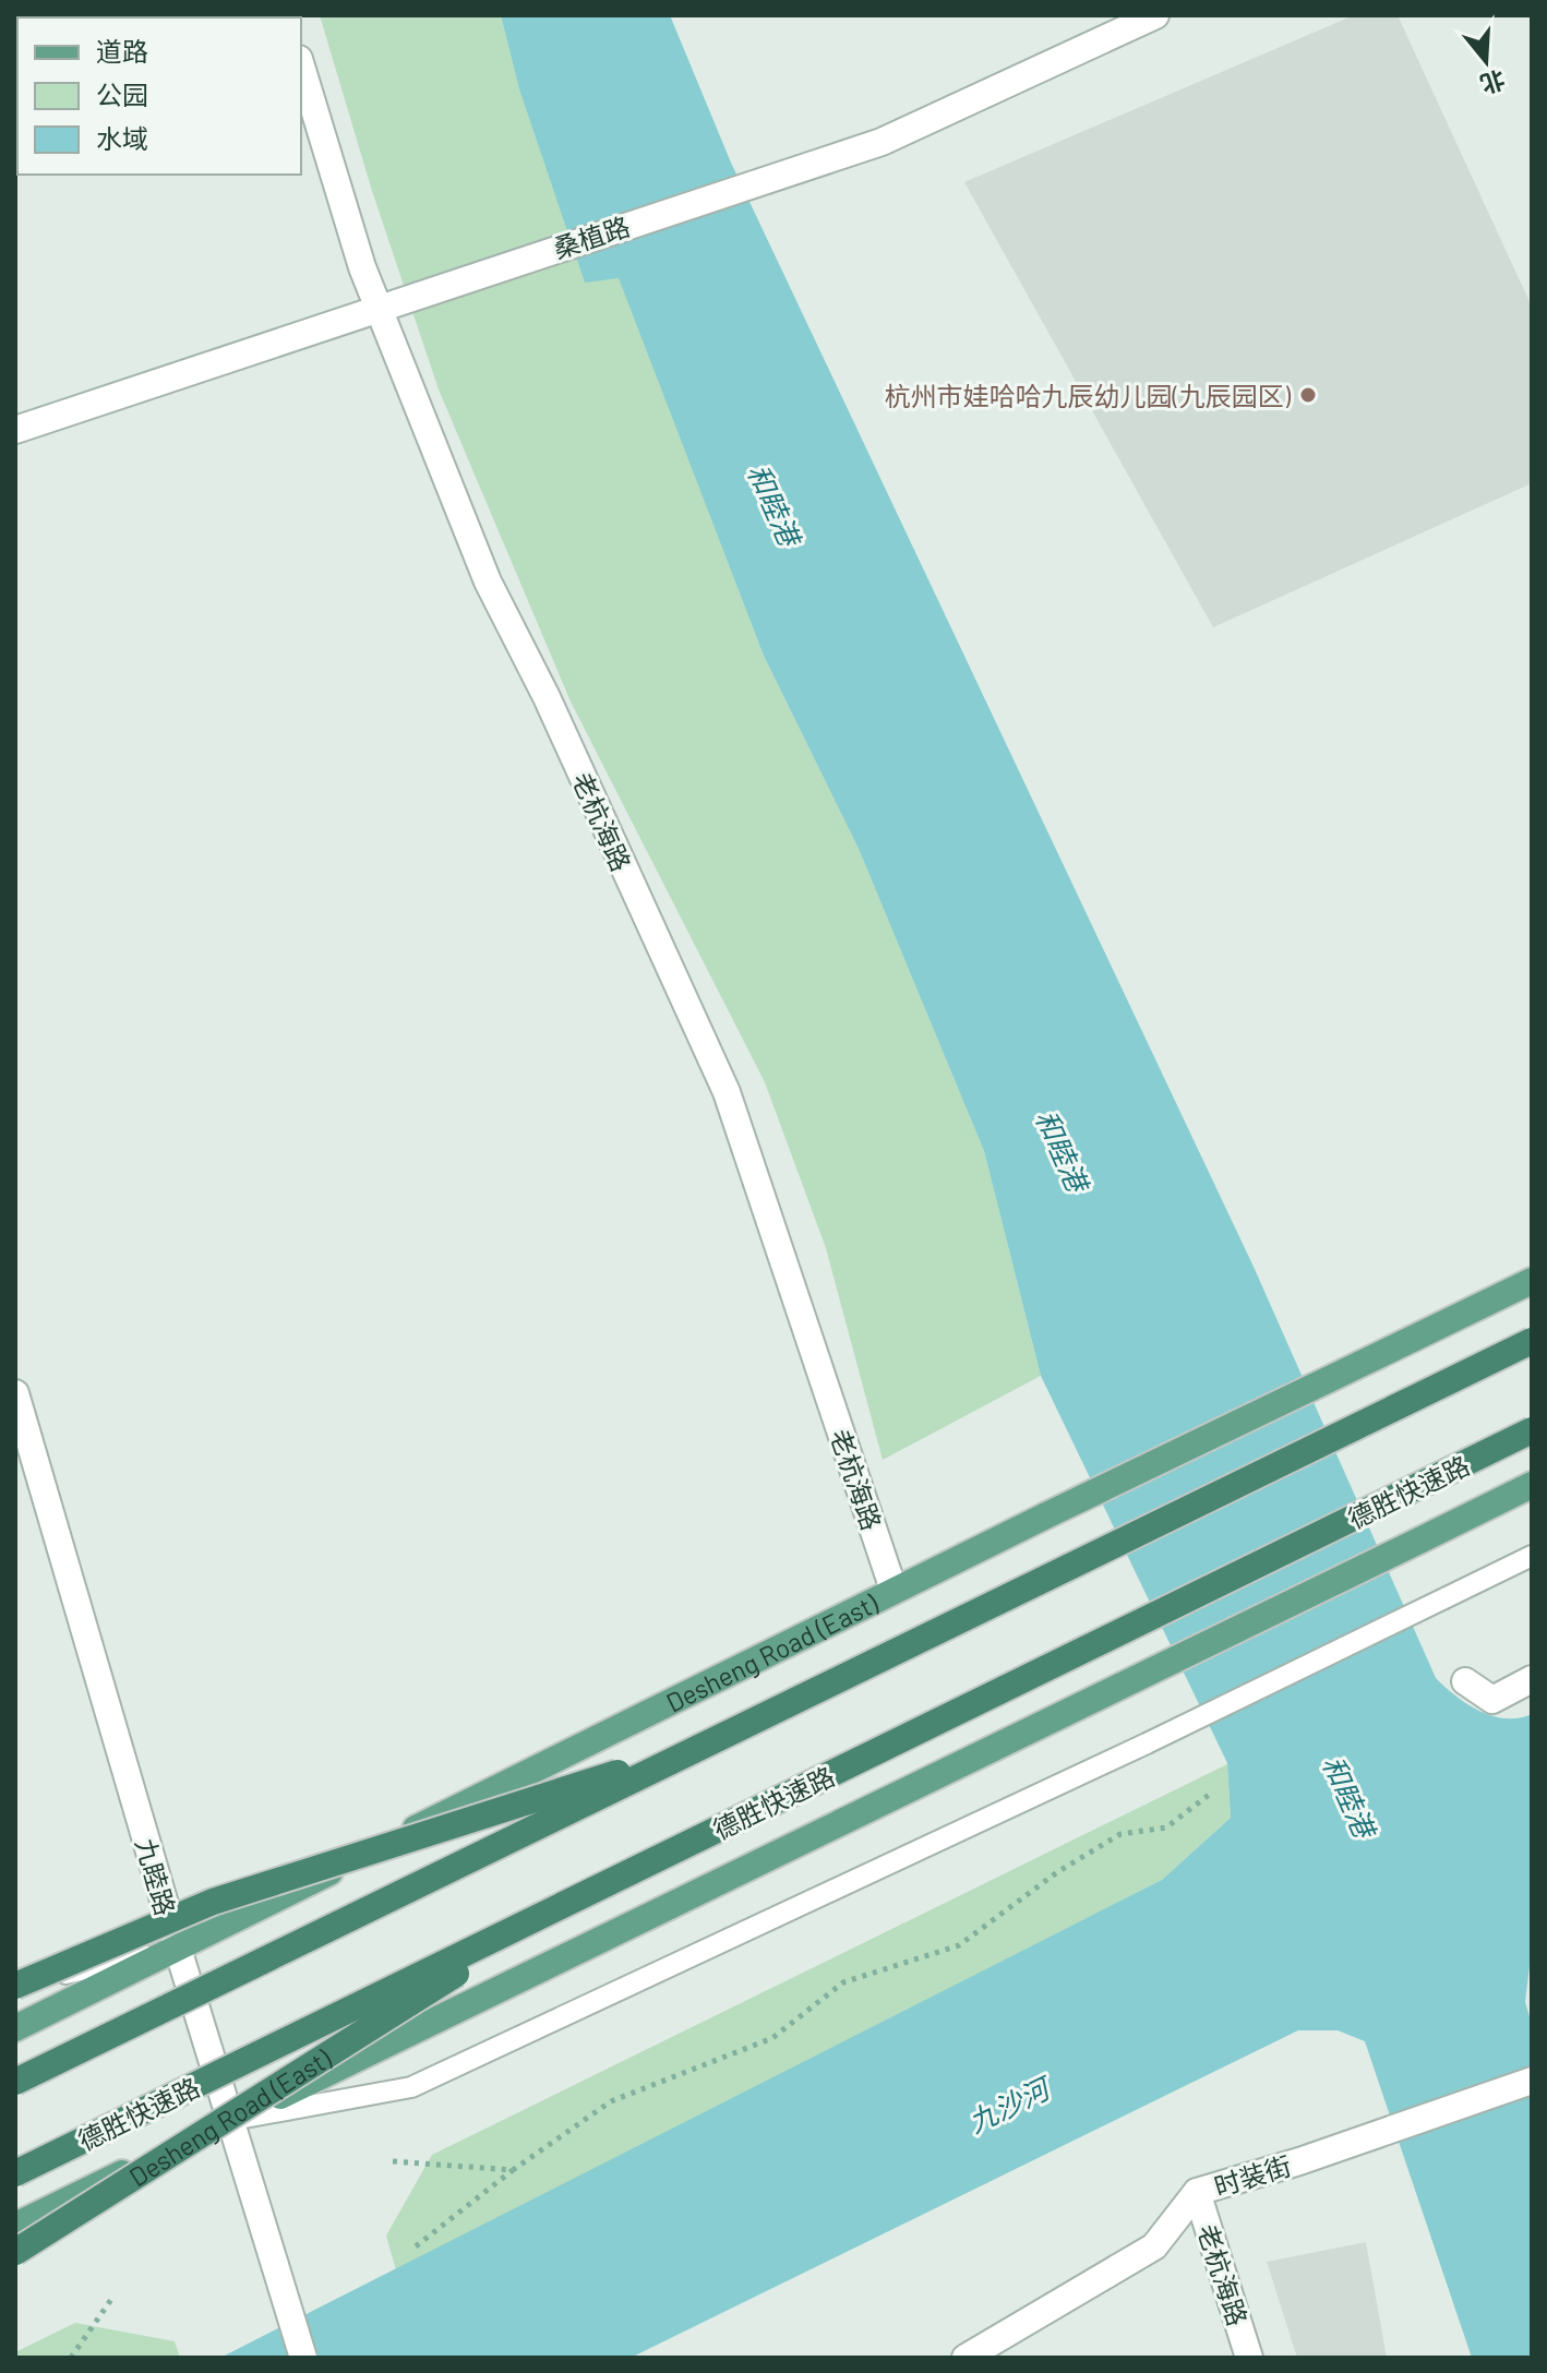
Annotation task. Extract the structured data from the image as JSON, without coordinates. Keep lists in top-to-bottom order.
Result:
{
  "streets": {
    "highway": ["德胜快速路"],
    "main road": ["Desheng Road (East)"],
    "street": [
      "桑植路",
      "老杭海路",
      "九睦路",
      "时装街"
    ]
  },
  "crossings": [
    ["桑植路", "老杭海路"],
    ["老杭海路", "Desheng Road (East)"],
    ["老杭海路", "时装街"],
    ["Desheng Road (East)", "九睦路"]
  ],
  "water": ["和睦港", "九沙河"],
  "places": ["杭州市娃哈哈九辰幼儿园(九辰园区)"],
  "legend": ["道路", "公园", "水域"],
  "north": "bottom"
}
